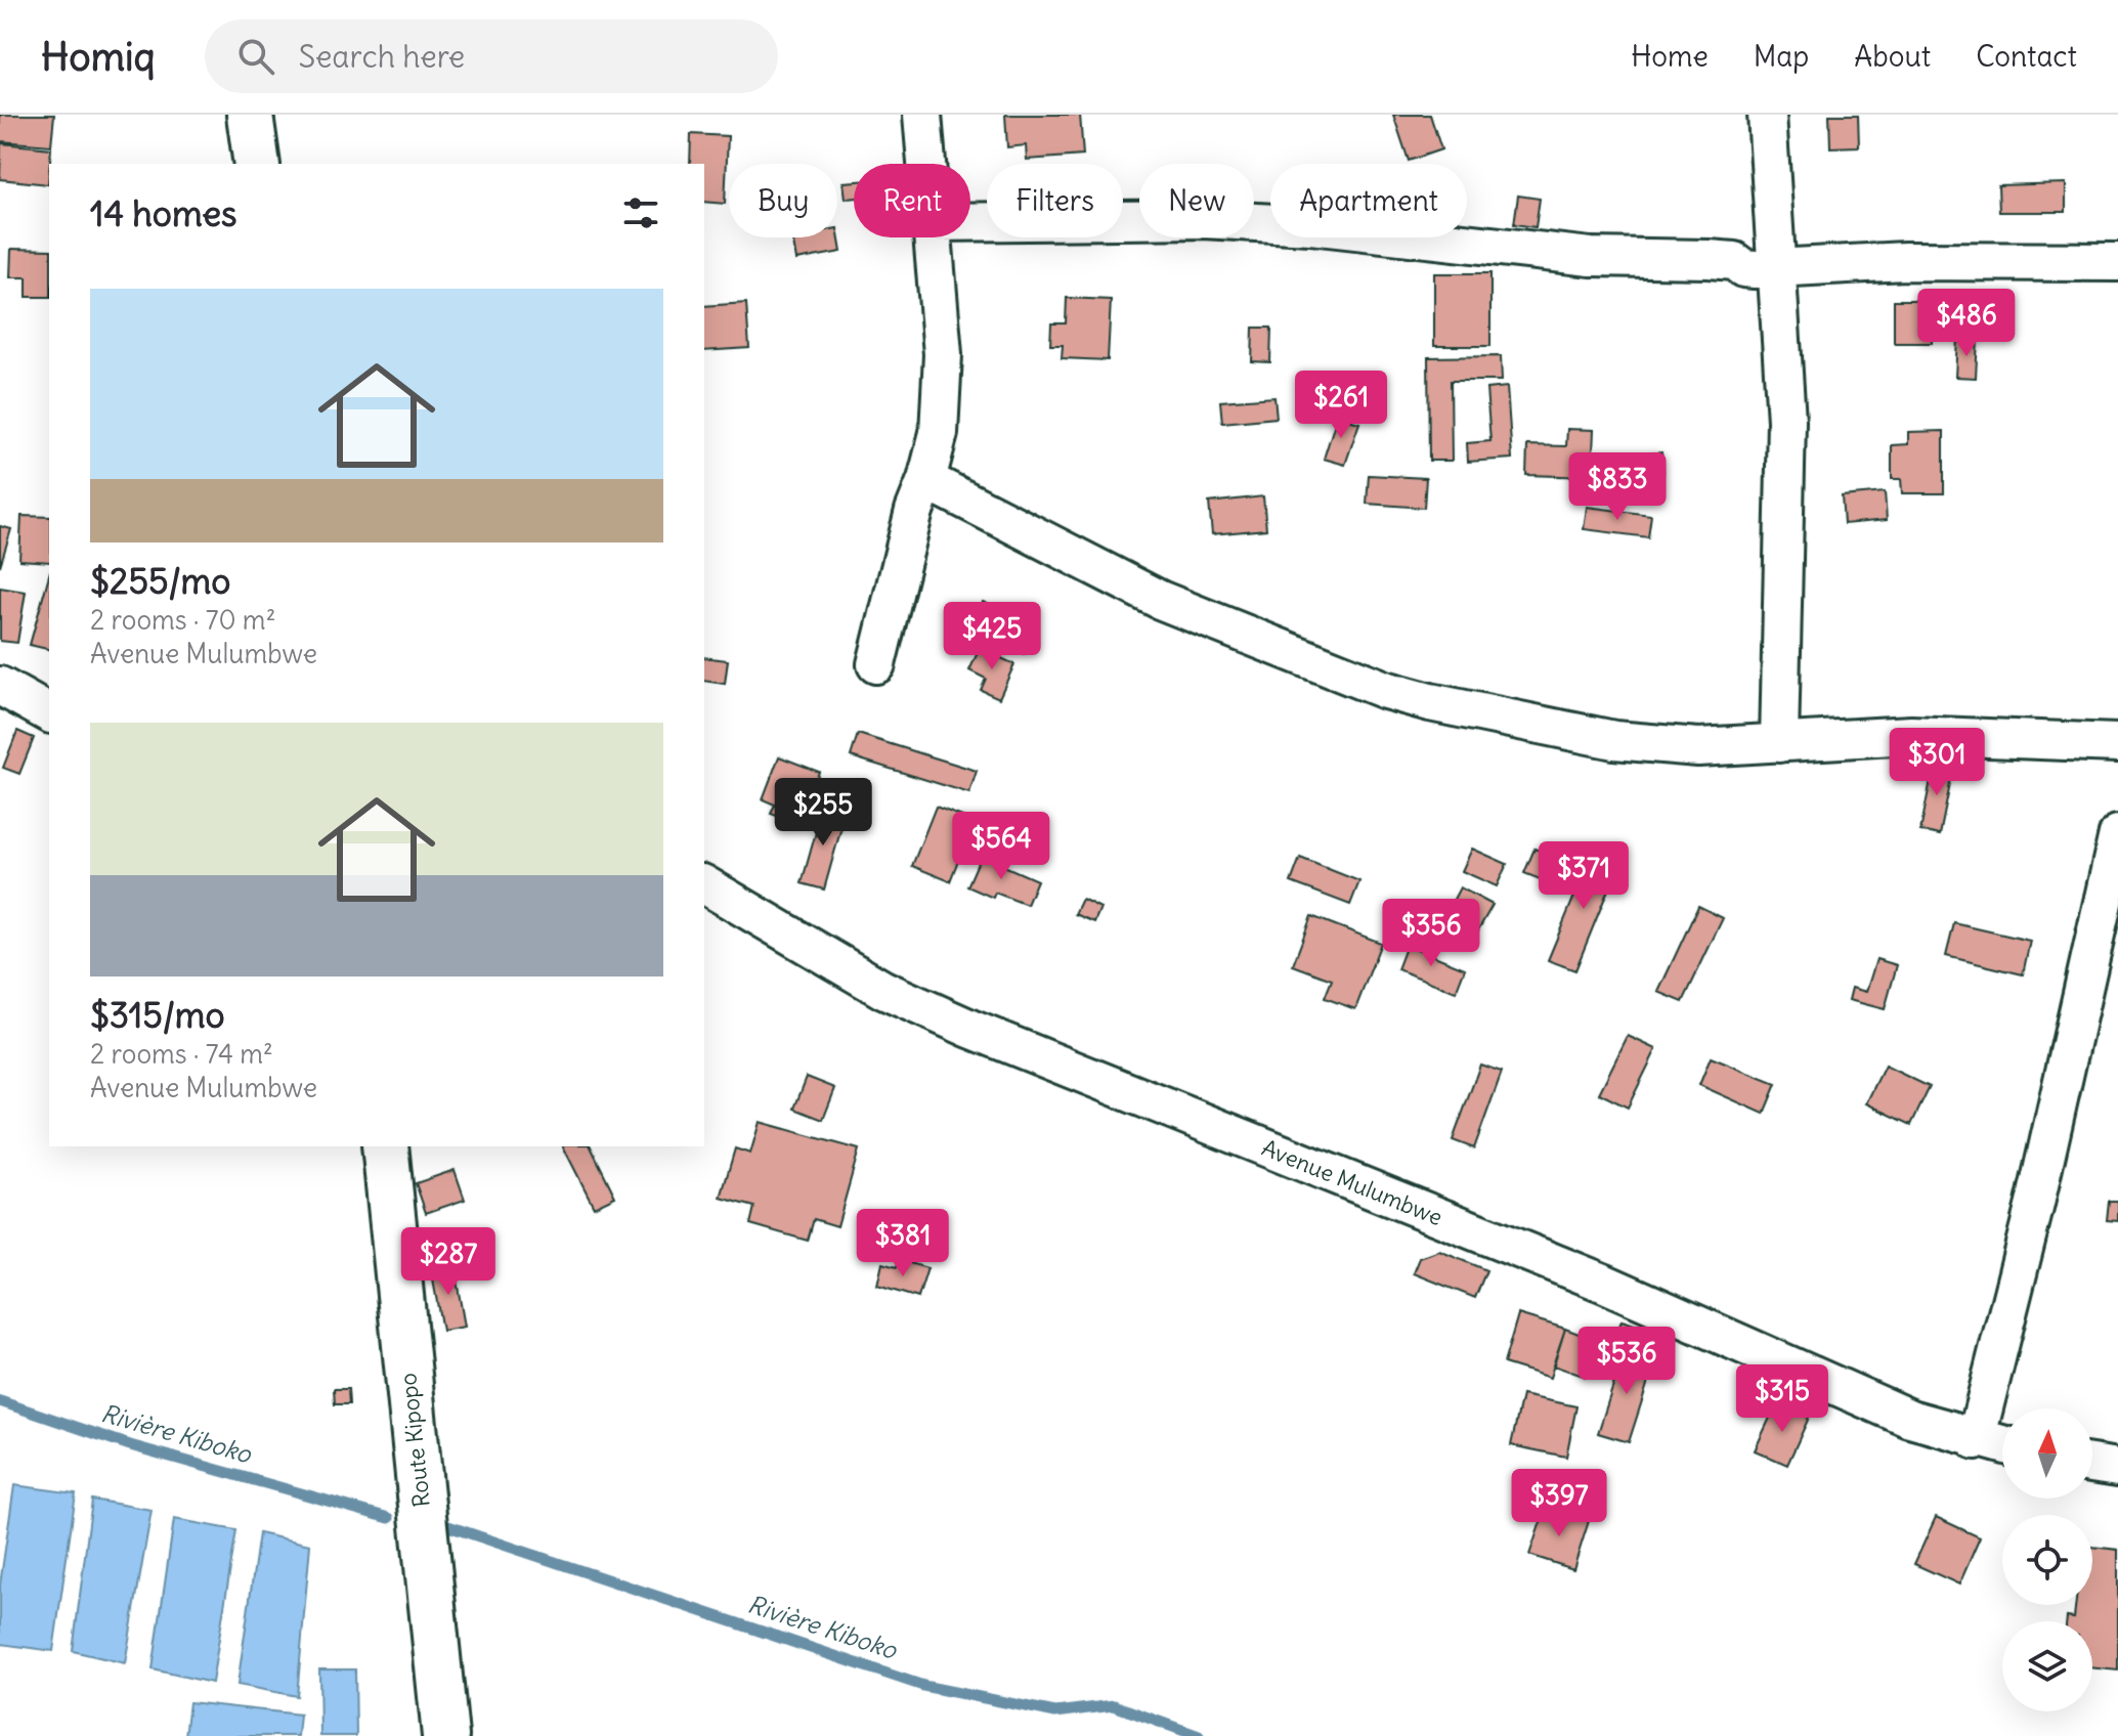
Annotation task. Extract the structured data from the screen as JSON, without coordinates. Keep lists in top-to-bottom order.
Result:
{
  "streets": {
    "main road": ["Route Kipopo"],
    "street": ["Avenue Mulumbwe"]
  },
  "water": ["Rivière Kiboko"],
  "north": "top",
  "page": {
    "header": "Homiq",
    "search": "Search here",
    "nav": [
      "Home",
      "Map",
      "About",
      "Contact"
    ],
    "chip": [
      "Buy",
      "Rent",
      "Filters",
      "New",
      "Apartment"
    ],
    "heading": "14 homes",
    "list": [
      {
        "name": "$255/mo",
        "note": "2 rooms · 70 m² · Avenue Mulumbwe"
      },
      {
        "name": "$315/mo",
        "note": "2 rooms · 74 m² · Avenue Mulumbwe"
      }
    ],
    "price": [
      "$486",
      "$261",
      "$833",
      "$425",
      "$301",
      "$255",
      "$564",
      "$371",
      "$356",
      "$381",
      "$287",
      "$536",
      "$315",
      "$397"
    ]
  }
}
